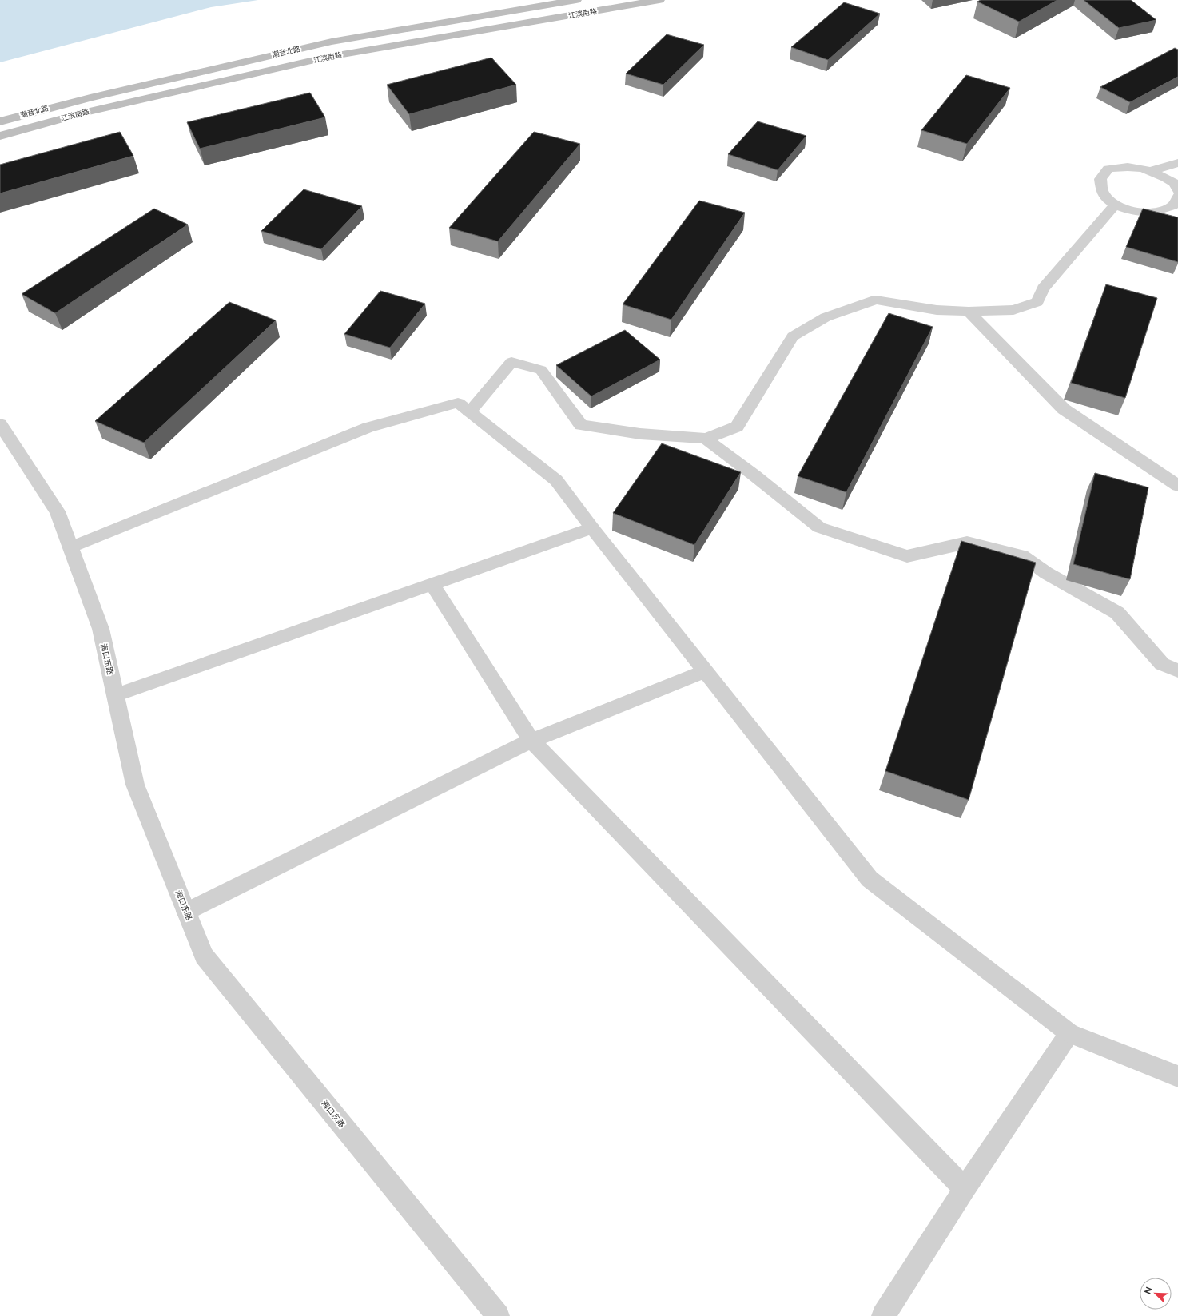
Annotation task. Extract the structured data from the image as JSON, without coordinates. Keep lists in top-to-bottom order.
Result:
{
  "streets": {
    "main road": ["江滨南路", "潮音北路"],
    "street": ["海口东路"]
  },
  "north": "top left"
}
